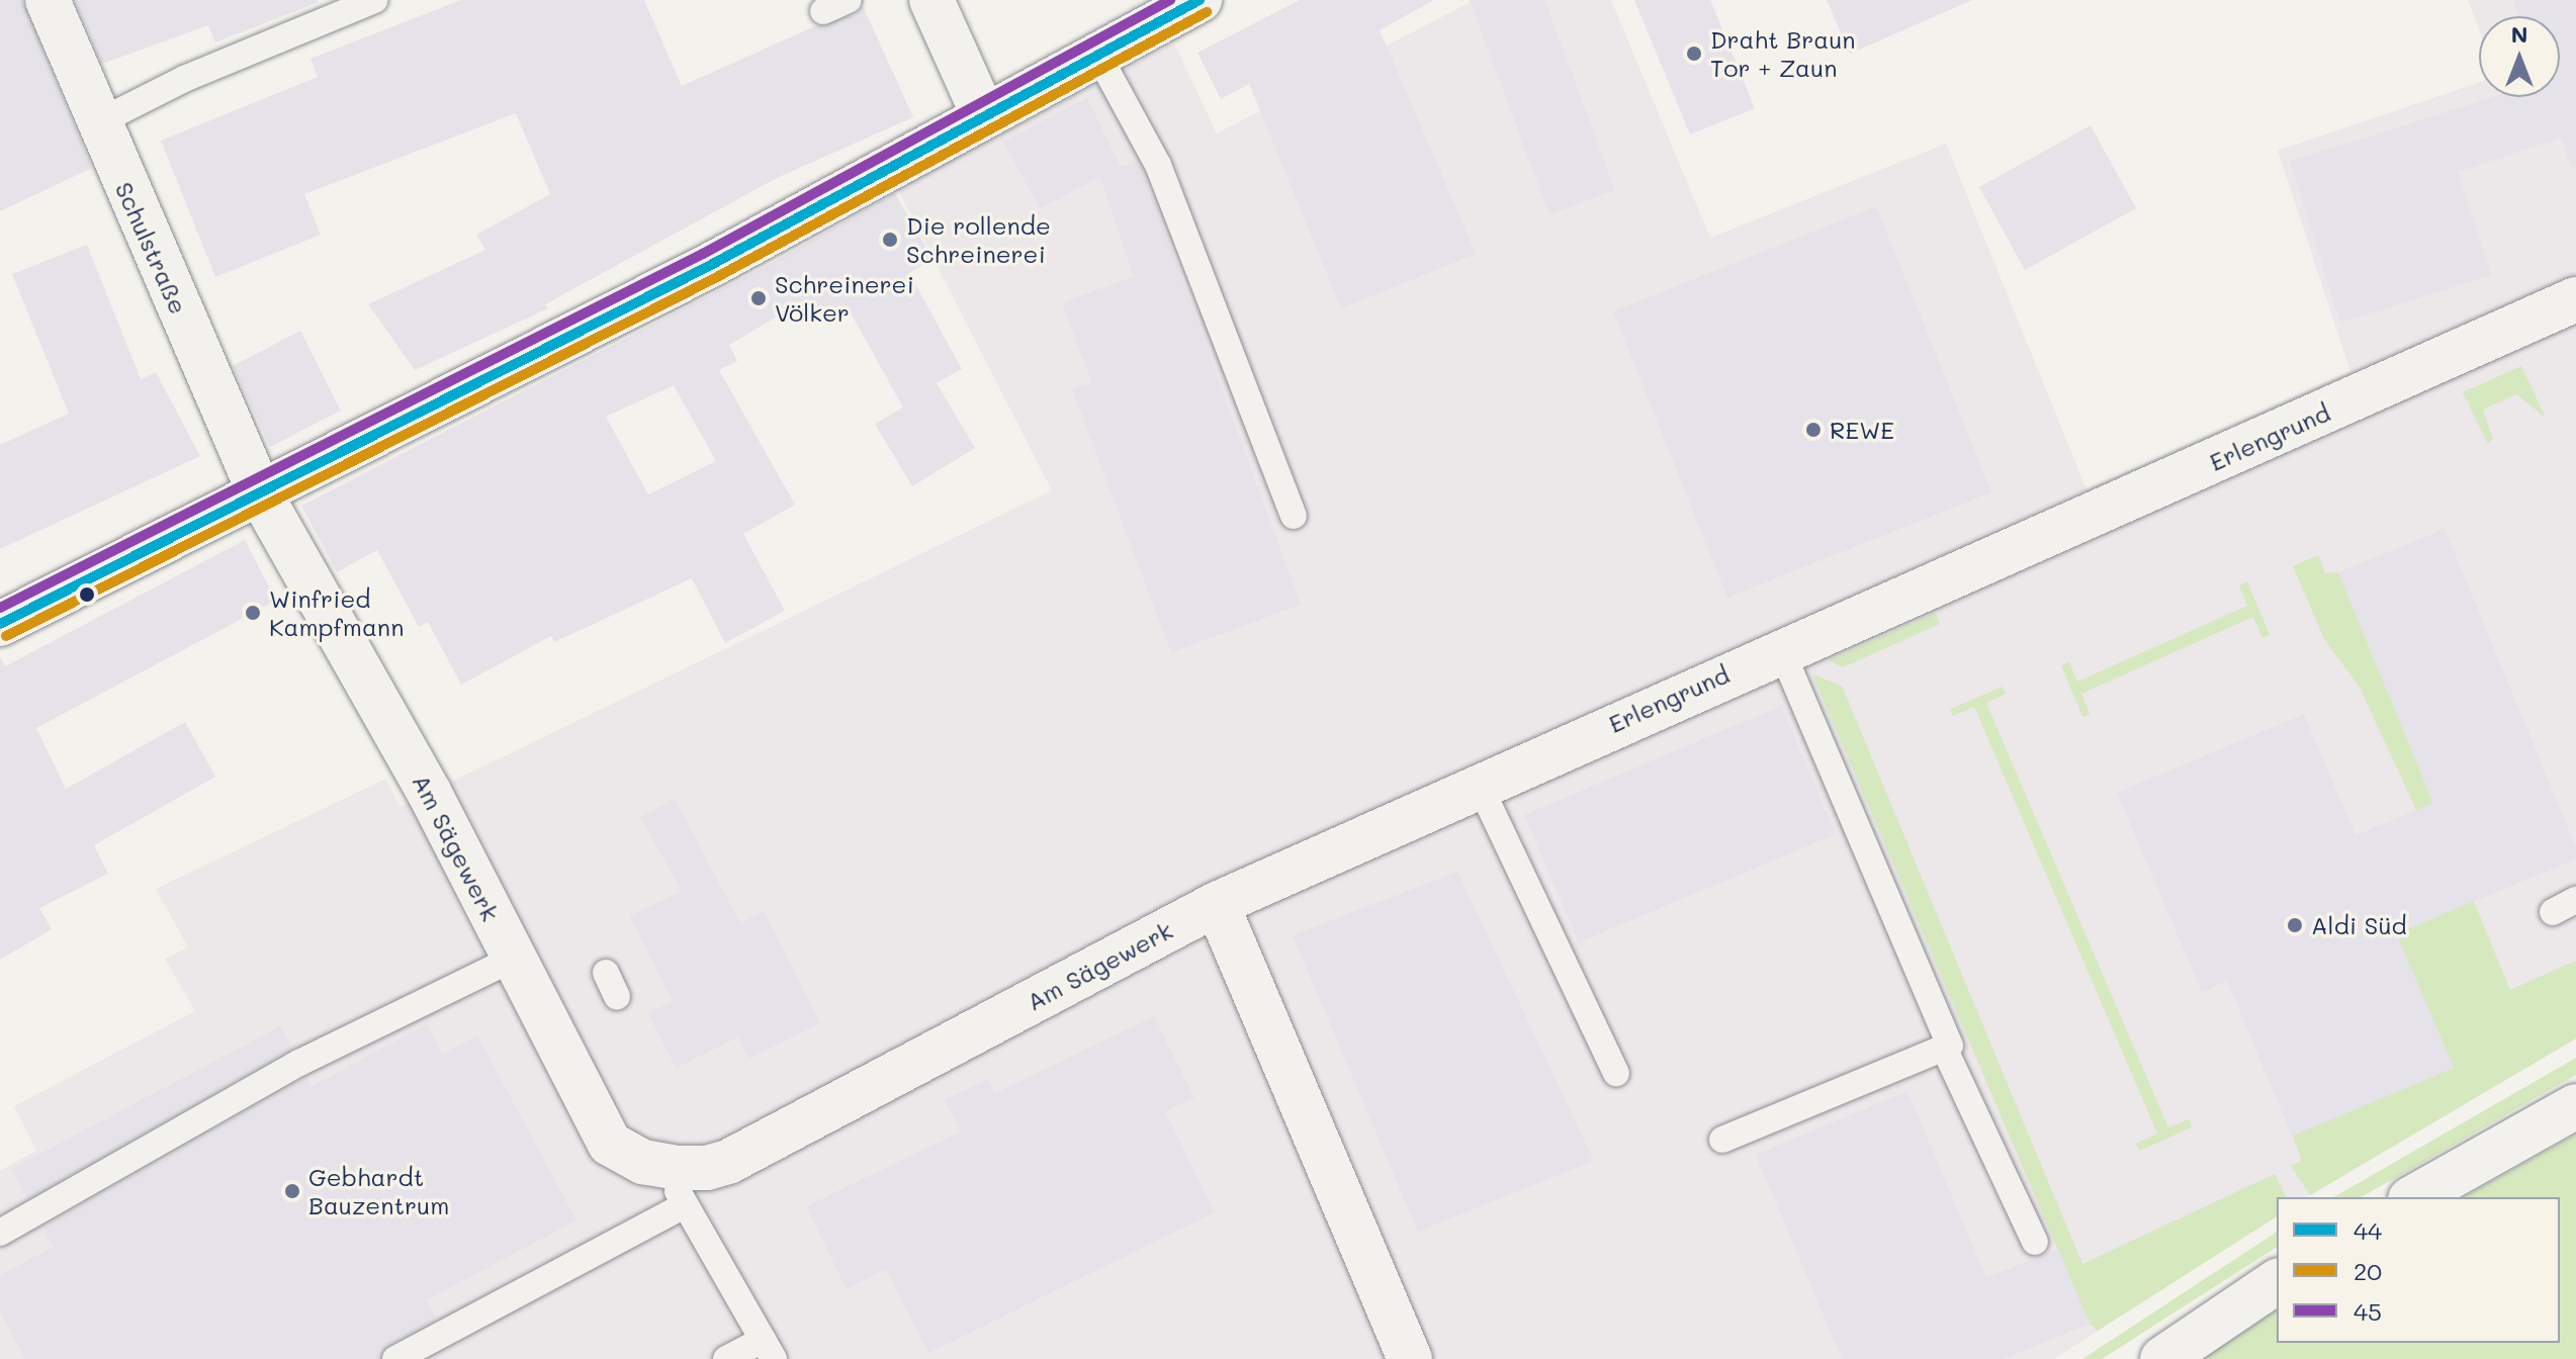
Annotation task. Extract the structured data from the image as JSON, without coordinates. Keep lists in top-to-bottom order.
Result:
{
  "streets": {
    "street": ["Schulstraße", "Erlengrund", "Am Sägewerk"]
  },
  "crossings": [
    ["Schulstraße", "Am Sägewerk"],
    ["Erlengrund", "Am Sägewerk"]
  ],
  "places": [
    "Draht Braun Tor + Zaun",
    "Die rollende Schreinerei",
    "Schreinerei Völker",
    "REWE",
    "Winfried Kampfmann",
    "Aldi Süd",
    "Gebhardt Bauzentrum"
  ],
  "lines": ["transit line 44", "transit line 45", "transit line 20"],
  "legend": ["44", "20", "45"],
  "north": "top"
}
